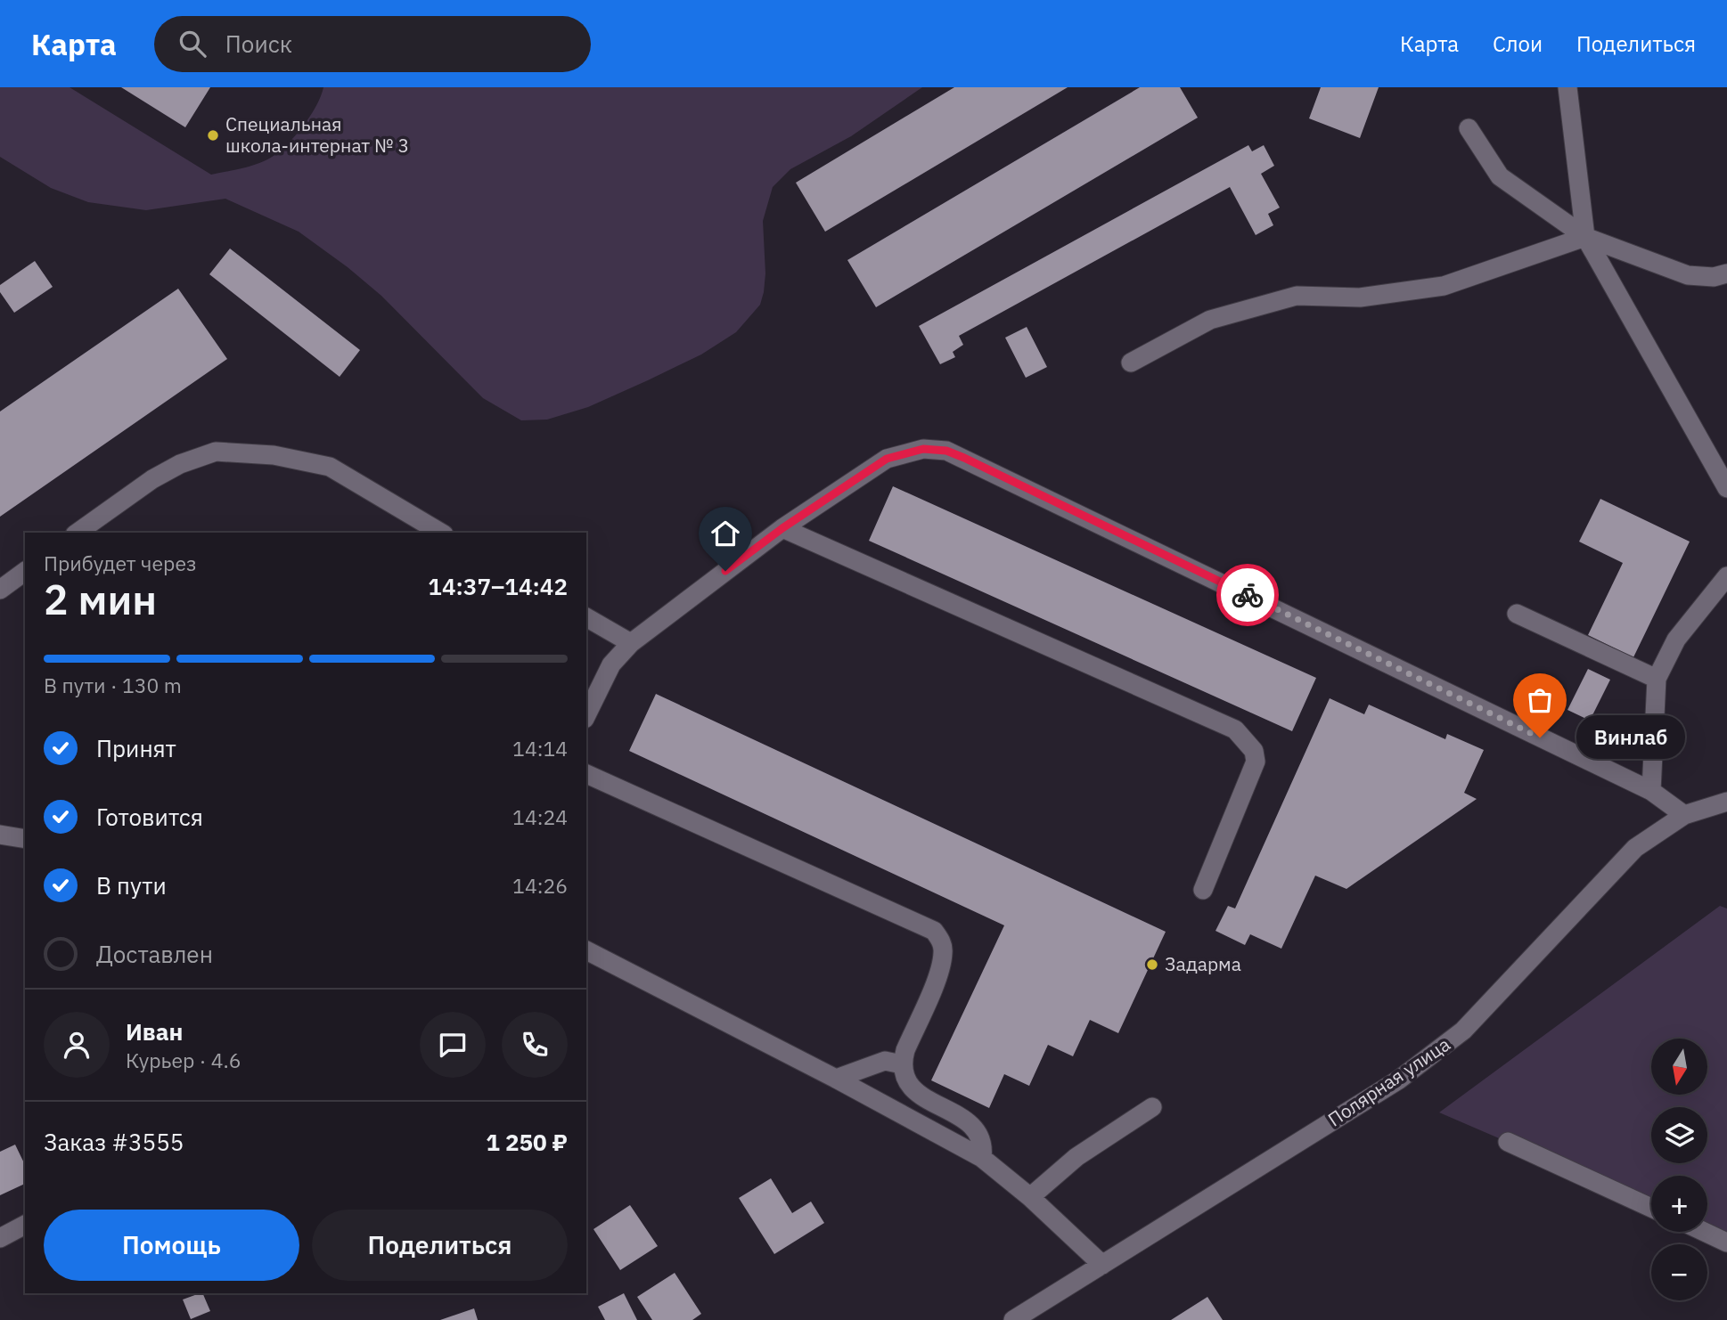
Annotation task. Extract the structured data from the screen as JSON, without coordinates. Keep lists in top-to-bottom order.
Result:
{
  "streets": {
    "street": ["Полярная улица"]
  },
  "places": ["Специальная школа-интернат № 3", "Винлаб", "Задарма"],
  "north": "bottom",
  "page": {
    "header": "Карта",
    "search": "Поиск",
    "nav": ["Карта", "Слои", "Поделиться"],
    "heading": ["2 мин", "Прибудет через", "14:37–14:42"],
    "panel": [
      "Иван",
      "Курьер · 4.6",
      "Заказ #3555",
      "1 250 ₽"
    ],
    "bar": "В пути · 130 m",
    "list": [
      ["Принят", "14:14"],
      ["Готовится", "14:24"],
      ["В пути", "14:26"],
      "Доставлен"
    ],
    "bubble": "Винлаб",
    "map_buttons": ["+", "−"],
    "buttons": ["Помощь", "Поделиться"]
  }
}
